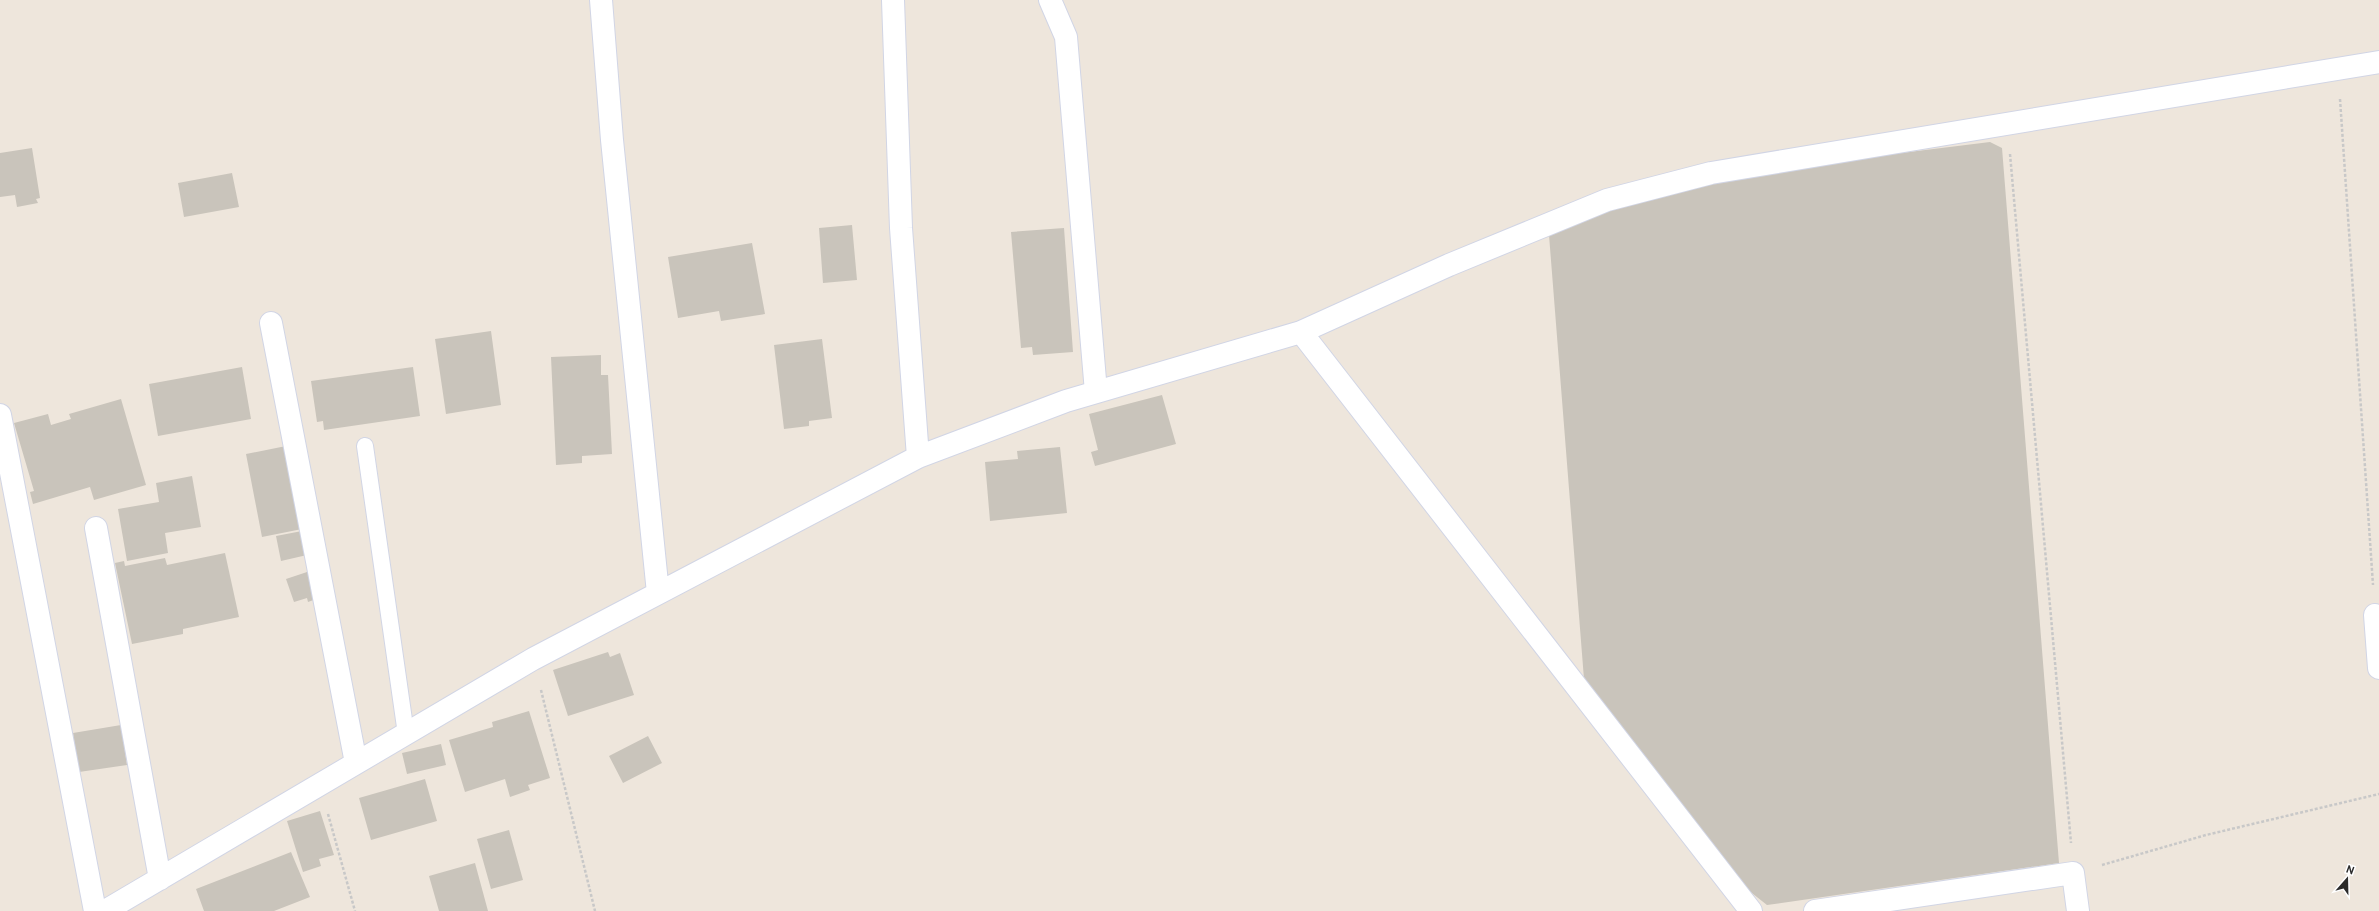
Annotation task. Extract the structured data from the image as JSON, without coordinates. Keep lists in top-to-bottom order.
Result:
{
  "north": "top"
}
